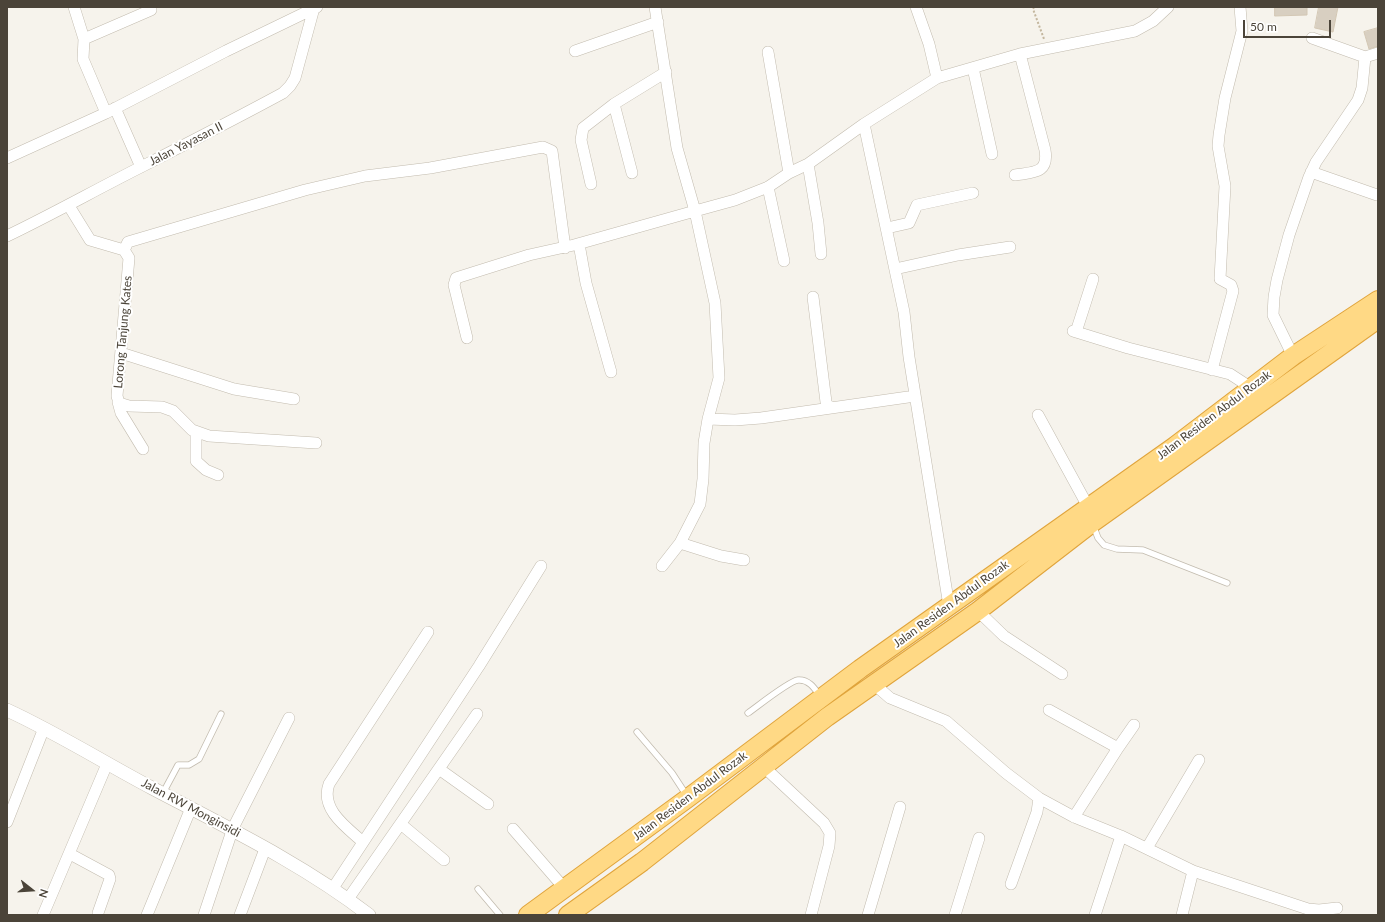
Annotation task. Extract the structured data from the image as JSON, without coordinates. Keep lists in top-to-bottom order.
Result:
{
  "streets": {
    "highway": ["Jalan Residen Abdul Rozak"],
    "street": ["Jalan Yayasan II", "Lorong Tanjung Kates", "Jalan RW Monginsidi"]
  },
  "scale_bar": "50 m",
  "north": "right"
}
